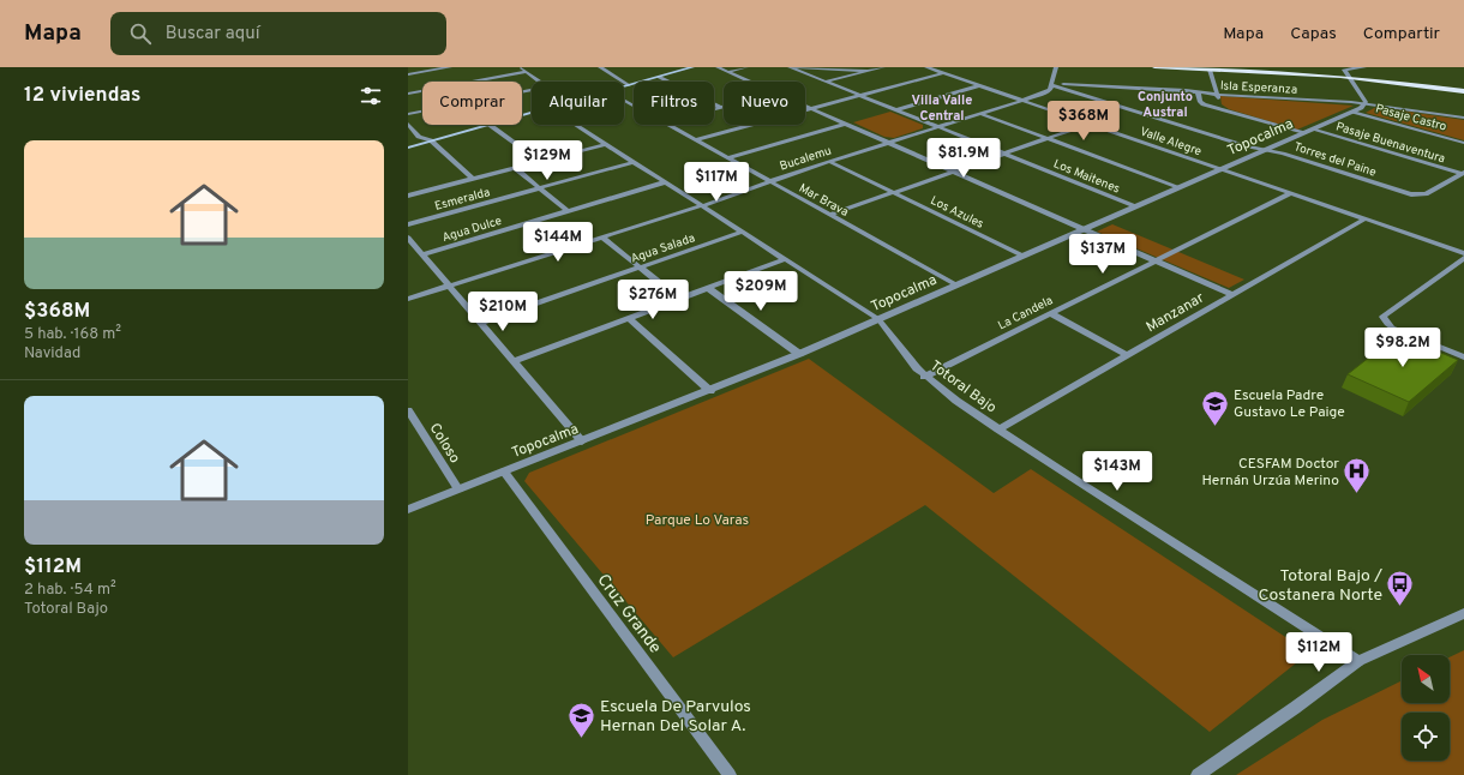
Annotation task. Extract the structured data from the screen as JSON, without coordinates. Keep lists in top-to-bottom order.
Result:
{
  "streets": {
    "street": [
      "Isla Esperanza",
      "Pasaje Castro",
      "Topocalma",
      "Valle Alegre",
      "Pasaje Buenaventura",
      "Bucalemu",
      "Torres del Paine",
      "Los Maitenes",
      "Esmeralda",
      "Mar Brava",
      "Los Azules",
      "Agua Dulce",
      "Agua Salada",
      "La Candela",
      "Manzanar",
      "Totoral Bajo",
      "Coloso",
      "Cruz Grande"
    ]
  },
  "crossings": [
    ["Isla Esperanza", "Topocalma"],
    ["Isla Esperanza", "Bucalemu"],
    ["Isla Esperanza", "Torres del Paine"],
    ["Pasaje Castro", "Topocalma"],
    ["Topocalma", "Valle Alegre"],
    ["Topocalma", "Pasaje Buenaventura"],
    ["Topocalma", "Torres del Paine"],
    ["Topocalma", "Los Maitenes"],
    ["Topocalma", "Mar Brava"],
    ["Topocalma", "Los Azules"],
    ["Topocalma", "Totoral Bajo"],
    ["Topocalma", "Coloso"],
    ["Topocalma", "Cruz Grande"],
    ["Valle Alegre", "Bucalemu"],
    ["Valle Alegre", "La Candela"],
    ["Valle Alegre", "Manzanar"],
    ["Pasaje Buenaventura", "Torres del Paine"],
    ["Bucalemu", "Torres del Paine"],
    ["Bucalemu", "Los Maitenes"],
    ["Bucalemu", "Mar Brava"],
    ["Bucalemu", "Los Azules"],
    ["Bucalemu", "Totoral Bajo"],
    ["Esmeralda", "Totoral Bajo"],
    ["Agua Dulce", "Totoral Bajo"],
    ["Agua Salada", "Totoral Bajo"],
    ["La Candela", "Totoral Bajo"],
    ["Manzanar", "Totoral Bajo"]
  ],
  "districts": ["Conjunto Austral", "Villa Valle Central"],
  "parks": ["Parque Lo Varas"],
  "places": {
    "school or university": ["Escuela Padre Gustavo Le Paige", "Escuela De Parvulos Hernan Del Solar A."],
    "hospital": ["CESFAM Doctor Hernán Urzúa Merino"],
    "bus stop": ["Totoral Bajo / Costanera Norte"]
  },
  "north": "top left",
  "page": {
    "header": "Mapa",
    "search": "Buscar aquí",
    "nav": ["Mapa", "Capas", "Compartir"],
    "heading": "12 viviendas",
    "chip": [
      "Comprar",
      "Alquilar",
      "Filtros",
      "Nuevo"
    ],
    "price": [
      "$368M",
      "$81.9M",
      "$129M",
      "$117M",
      "$144M",
      "$137M",
      "$209M",
      "$276M",
      "$210M",
      "$98.2M",
      "$143M",
      "$112M"
    ],
    "list": [
      {
        "name": "$368M",
        "note": "5 hab. · 168 m² · Navidad"
      },
      {
        "name": "$112M",
        "note": "2 hab. · 54 m² · Totoral Bajo"
      }
    ]
  }
}
